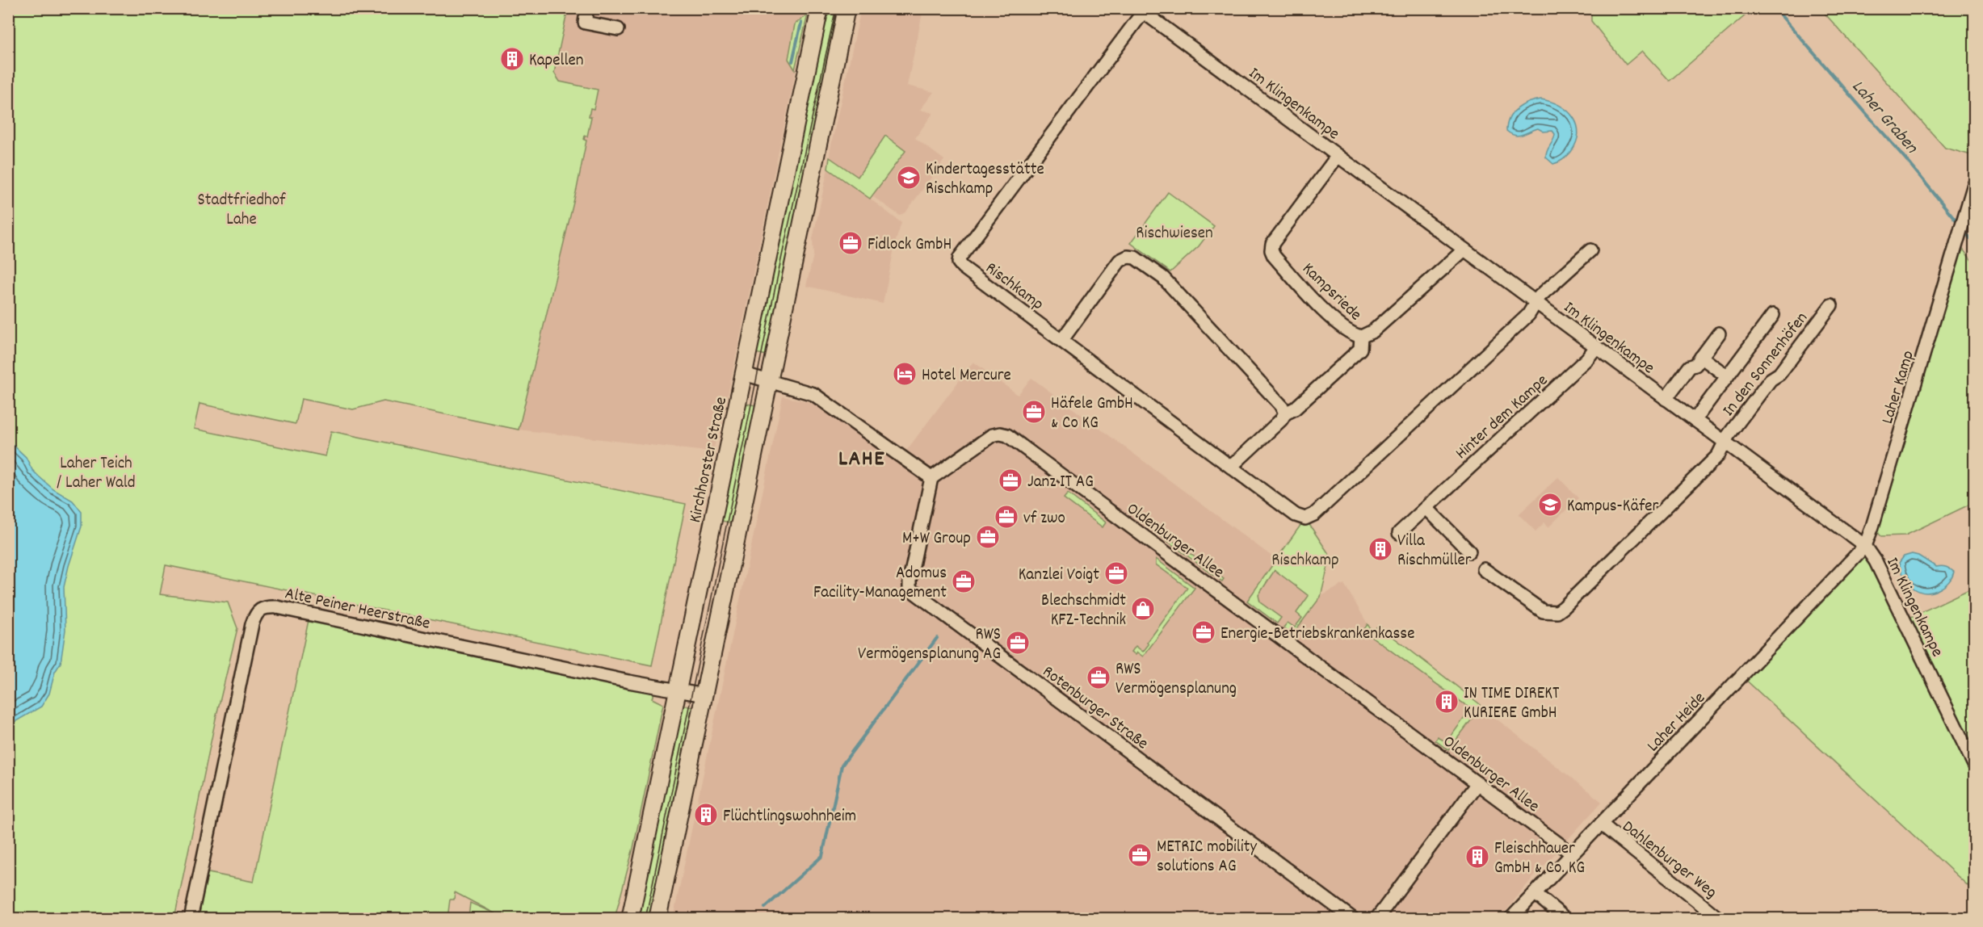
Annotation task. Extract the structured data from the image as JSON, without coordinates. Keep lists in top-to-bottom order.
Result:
{
  "streets": {
    "main road": ["Kirchhorster Straße"],
    "street": [
      "Im Klingenkampe",
      "Rischkamp",
      "Kampsriede",
      "In den Sonnenhöfen",
      "Laher Kamp",
      "Hinter dem Kampe",
      "Oldenburger Allee",
      "Alte Peiner Heerstraße",
      "Rotenburger Straße",
      "Laher Heide",
      "Dahlenburger Weg"
    ]
  },
  "crossings": [
    ["Im Klingenkampe", "Rischkamp"],
    ["Im Klingenkampe", "Kampsriede"],
    ["Im Klingenkampe", "In den Sonnenhöfen"],
    ["Im Klingenkampe", "Laher Kamp"],
    ["Im Klingenkampe", "Hinter dem Kampe"],
    ["Im Klingenkampe", "Laher Heide"],
    ["Laher Kamp", "Laher Heide"],
    ["Kirchhorster Straße", "Alte Peiner Heerstraße"],
    ["Oldenburger Allee", "Rotenburger Straße"],
    ["Oldenburger Allee", "Laher Heide"],
    ["Laher Heide", "Dahlenburger Weg"]
  ],
  "districts": ["LAHE"],
  "water": ["Laher Graben"],
  "parks": [
    "Stadtfriedhof Lahe",
    "Rischwiesen",
    "Laher Teich / Laher Wald",
    "Rischkamp"
  ],
  "places": {
    "building": [
      "Kapellen",
      "Villa Rischmüller",
      "IN TIME DIREKT KURIERE GmbH",
      "Flüchtlingswohnheim",
      "Fleischhauer GmbH & Co. KG"
    ],
    "school or university": ["Kindertagesstätte Rischkamp", "Kampus-Käfer"],
    "office": [
      "Fidlock GmbH",
      "Häfele GmbH & Co KG",
      "Janz IT AG",
      "vf zwo",
      "M+W Group",
      "Kanzlei Voigt",
      "Adomus Facility-Management",
      "Energie-Betriebskrankenkasse",
      "RWS Vermögensplanung AG",
      "RWS Vermögensplanung",
      "METRIC mobility solutions AG"
    ],
    "hotel": ["Hotel Mercure"],
    "shop": ["Blechschmidt KFZ-Technik"]
  }
}
